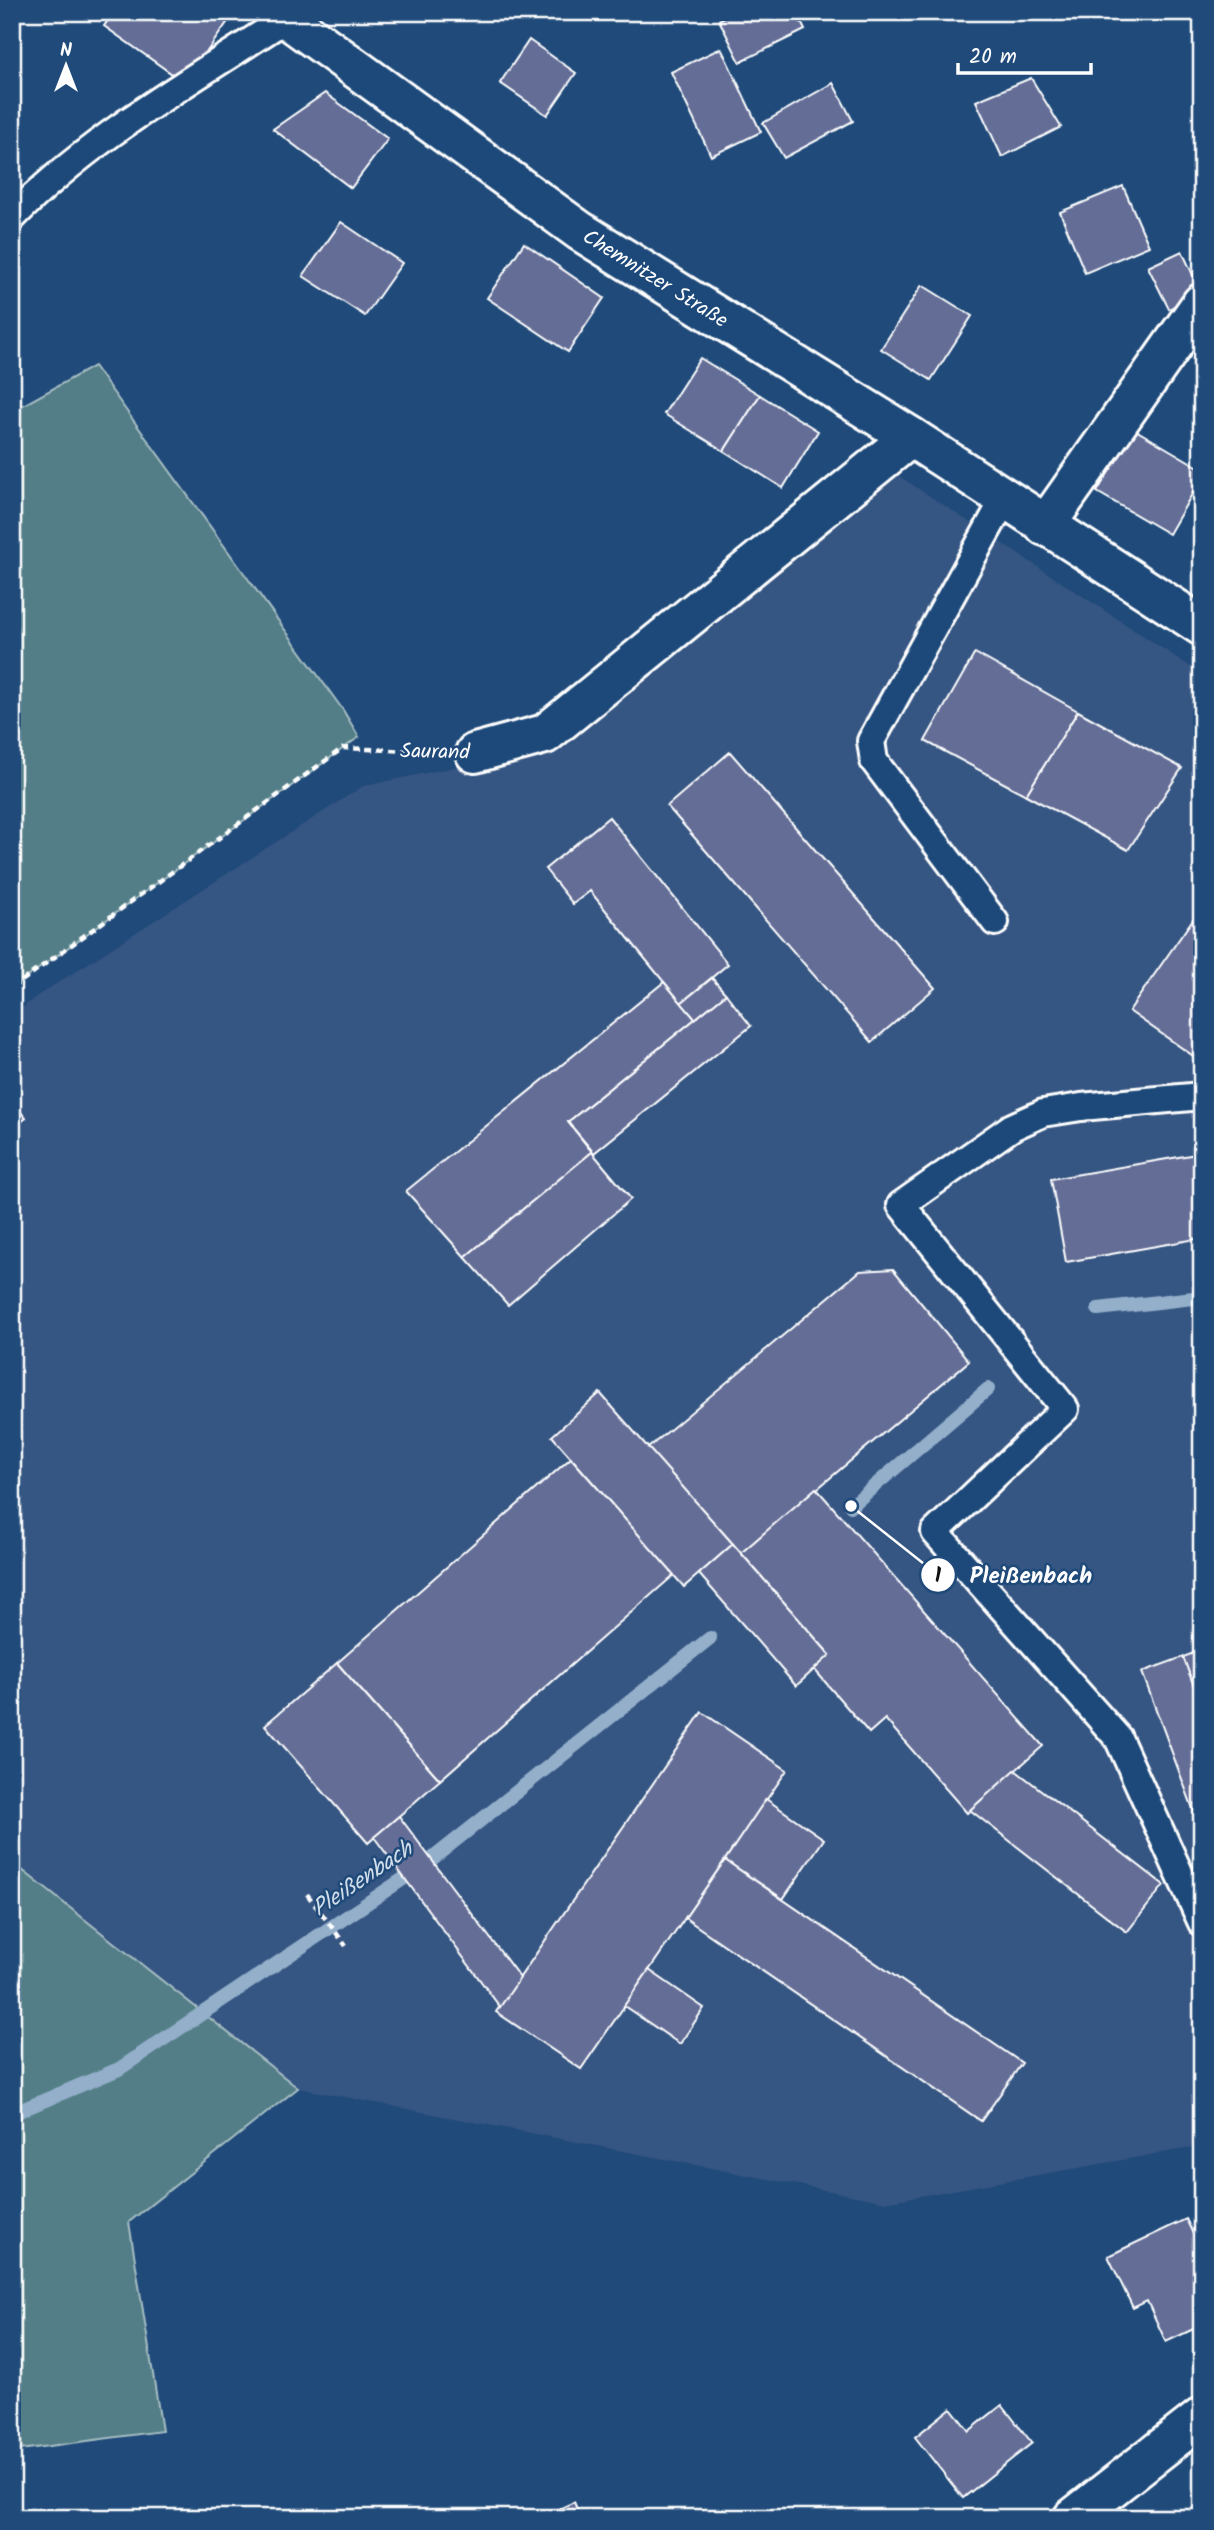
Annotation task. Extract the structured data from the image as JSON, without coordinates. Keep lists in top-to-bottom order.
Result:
{
  "streets": {
    "main road": ["Chemnitzer Straße", "Saurand"]
  },
  "crossings": [
    ["Chemnitzer Straße", "Saurand"]
  ],
  "water": ["Pleißenbach"],
  "places": ["Pleißenbach"],
  "scale_bar": "20 m",
  "north": "top"
}
